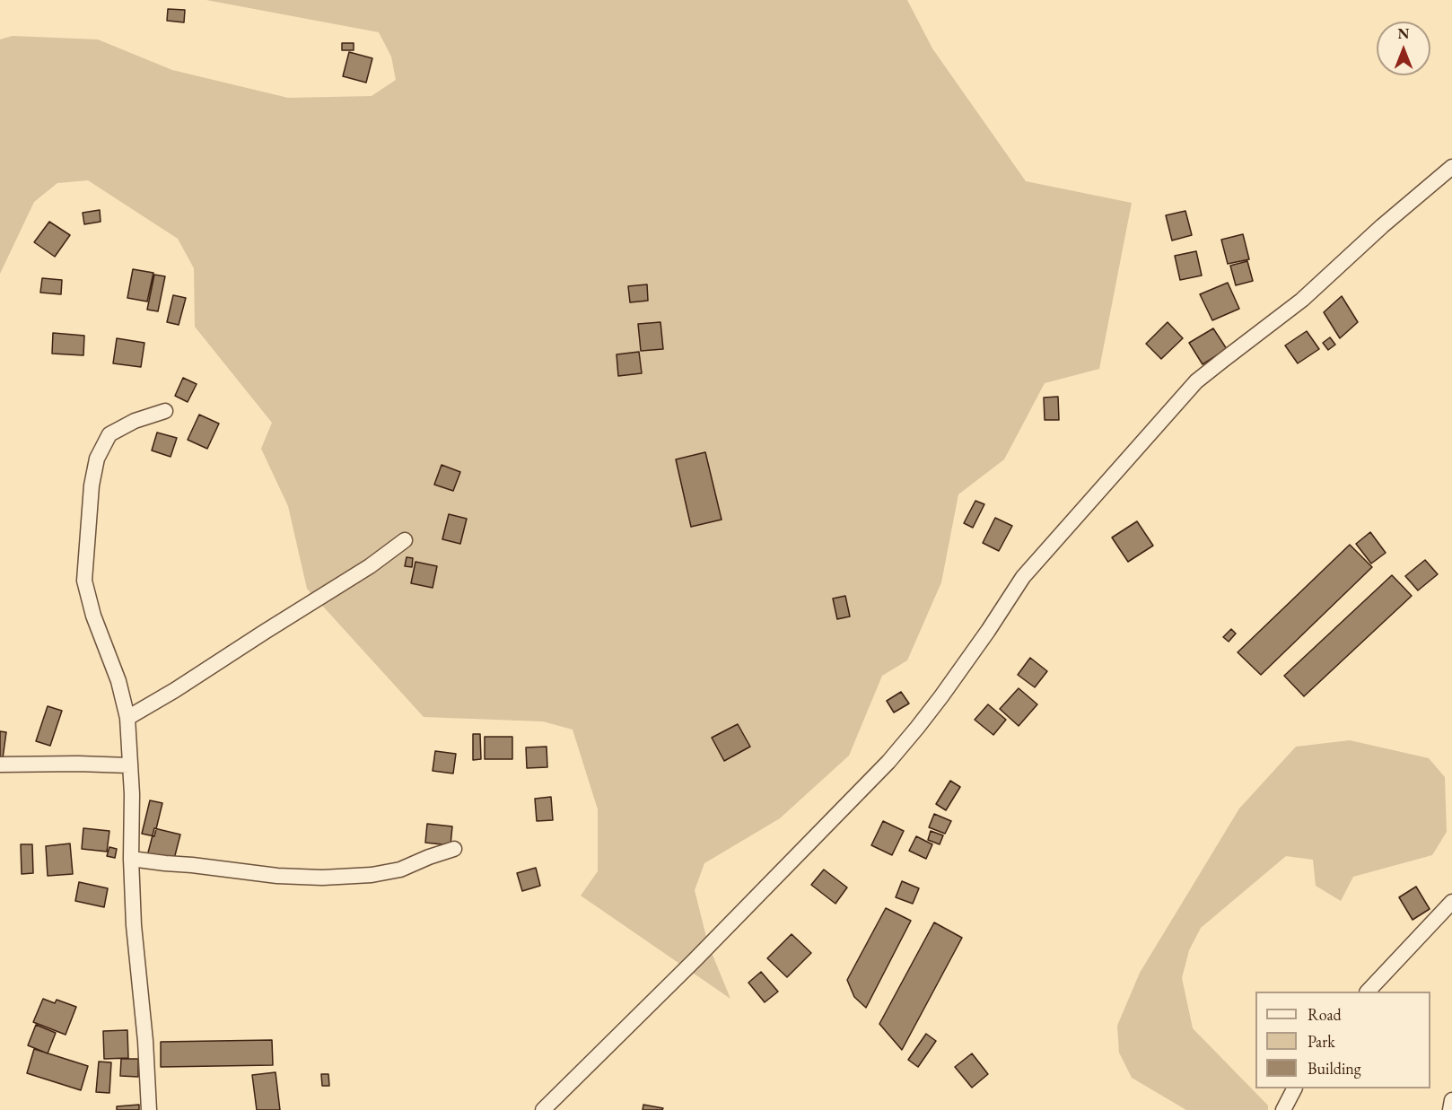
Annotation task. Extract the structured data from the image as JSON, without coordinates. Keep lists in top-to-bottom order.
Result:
{
  "legend": ["Road", "Park", "Building"],
  "north": "top"
}
